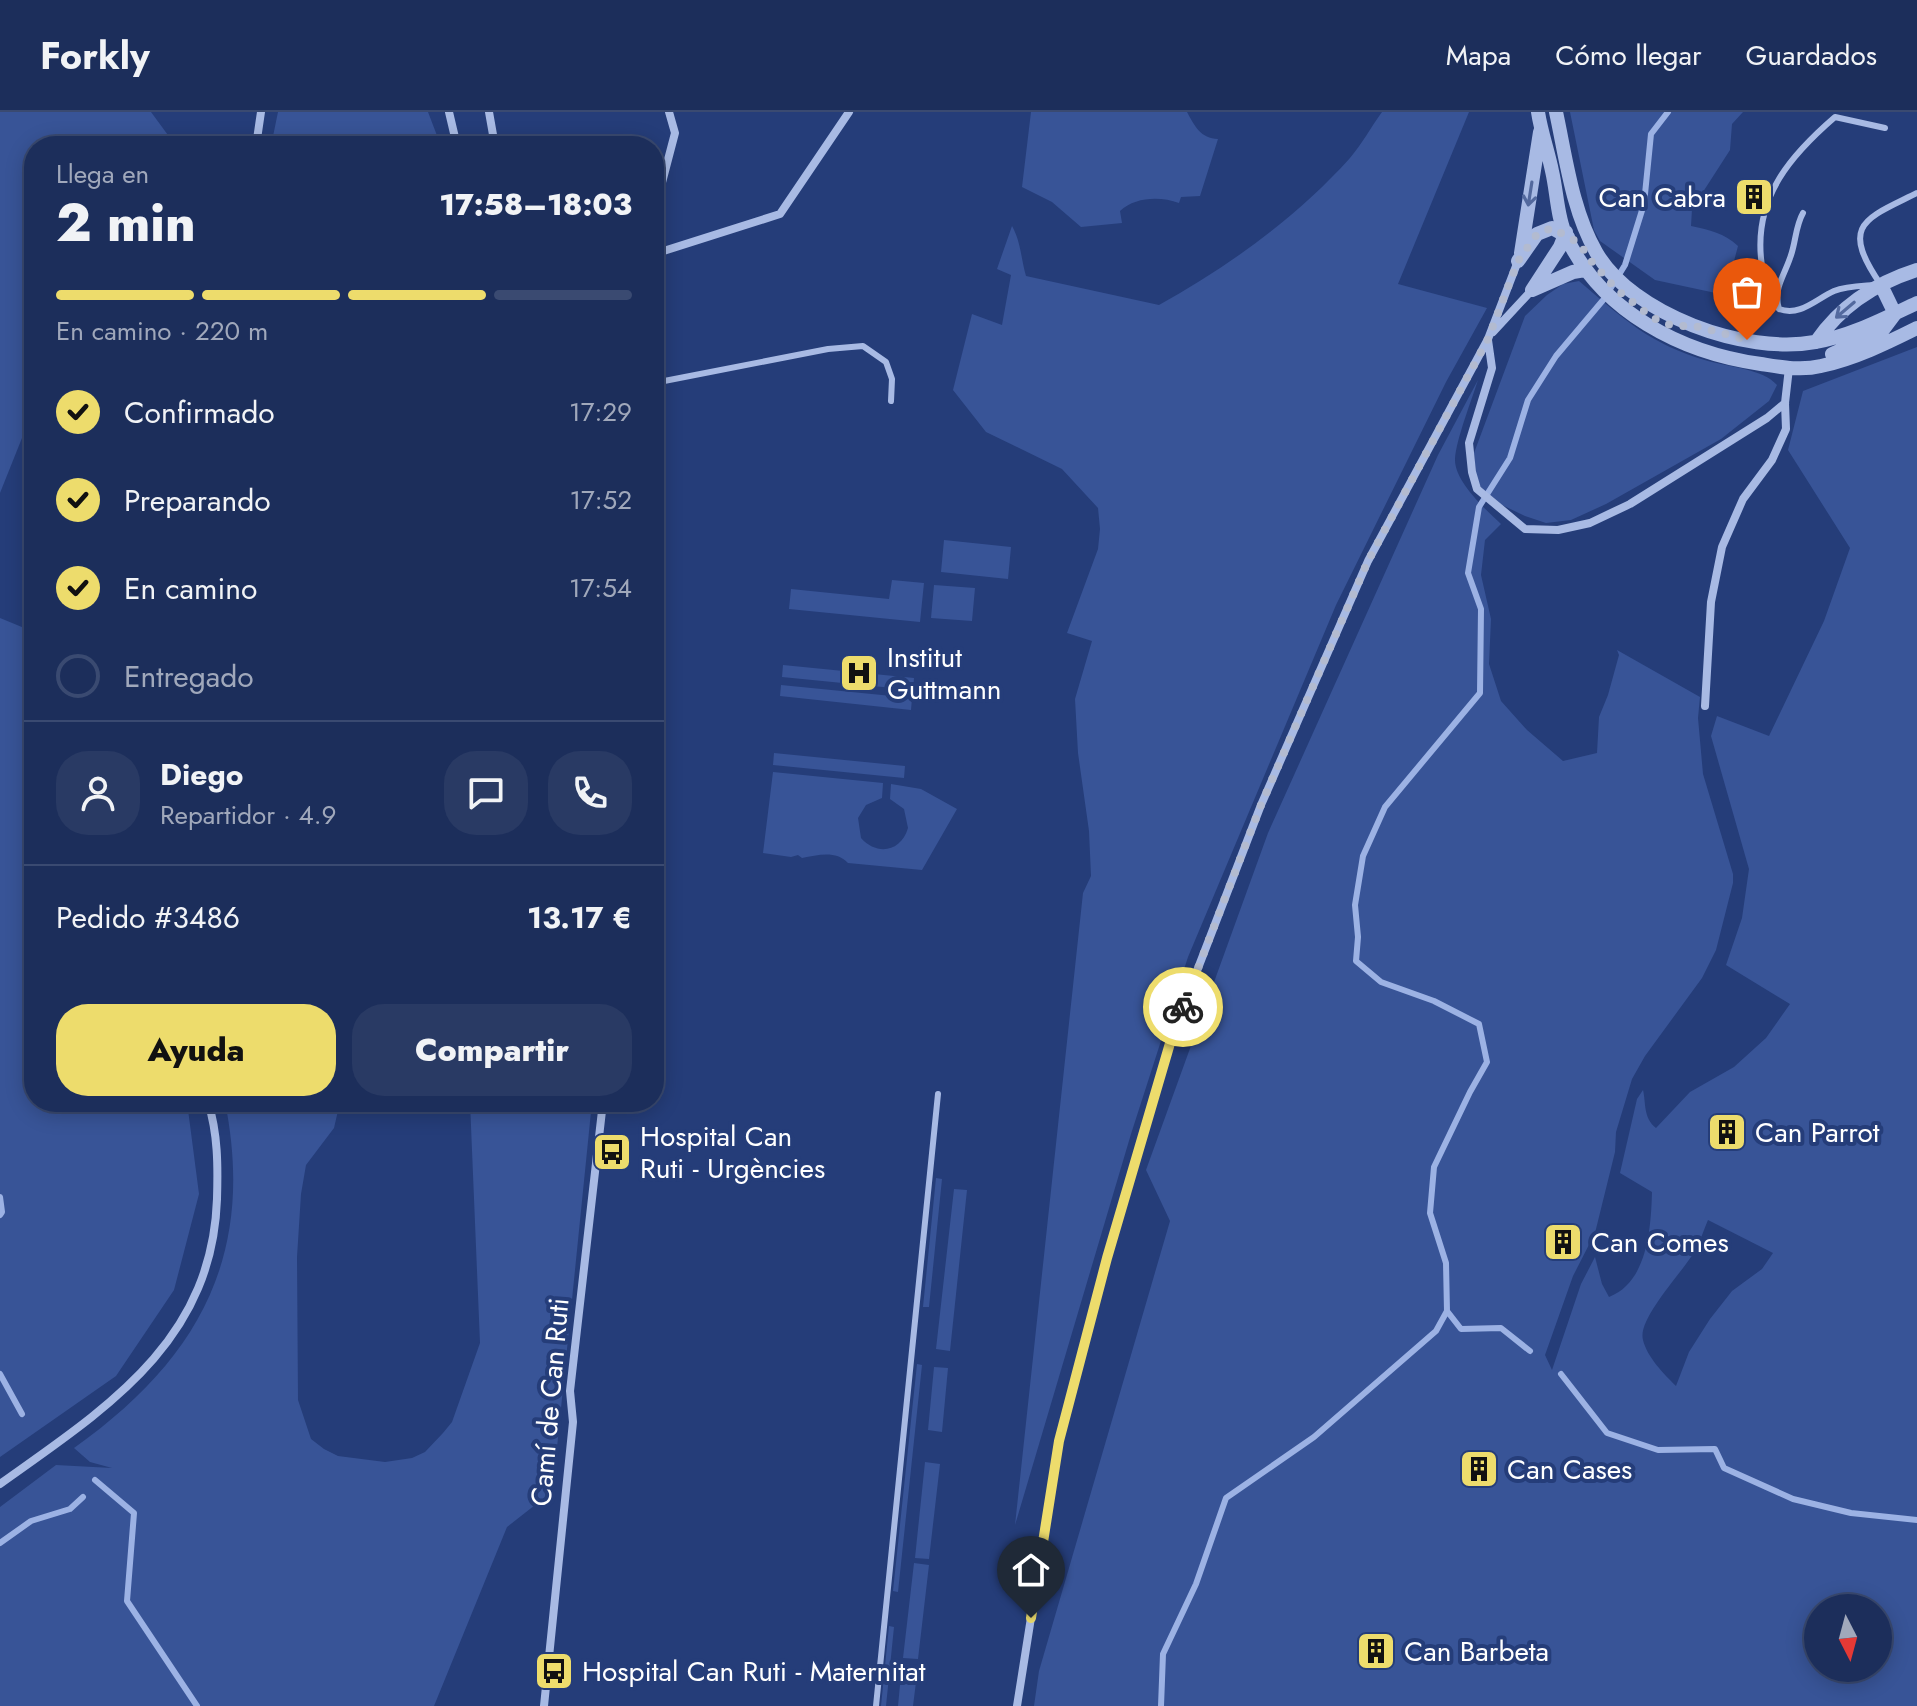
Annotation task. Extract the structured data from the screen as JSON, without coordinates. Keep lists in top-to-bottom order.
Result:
{
  "streets": {
    "street": ["Camí de Can Ruti"]
  },
  "places": {
    "building": [
      "Can Cabra",
      "Can Parrot",
      "Can Comes",
      "Can Cases",
      "Can Barbeta"
    ],
    "hospital": ["Institut Guttmann"],
    "bus stop": ["Hospital Can Ruti - Urgències", "Hospital Can Ruti - Maternitat"]
  },
  "north": "bottom",
  "page": {
    "header": "Forkly",
    "nav": ["Mapa", "Cómo llegar", "Guardados"],
    "heading": ["2 min", "Llega en", "17:58–18:03"],
    "panel": [
      "Diego",
      "Repartidor · 4.9",
      "Pedido #3486",
      "13.17 €"
    ],
    "bar": "En camino · 220 m",
    "list": [
      ["Confirmado", "17:29"],
      ["Preparando", "17:52"],
      ["En camino", "17:54"],
      "Entregado"
    ],
    "buttons": ["Ayuda", "Compartir"]
  }
}
